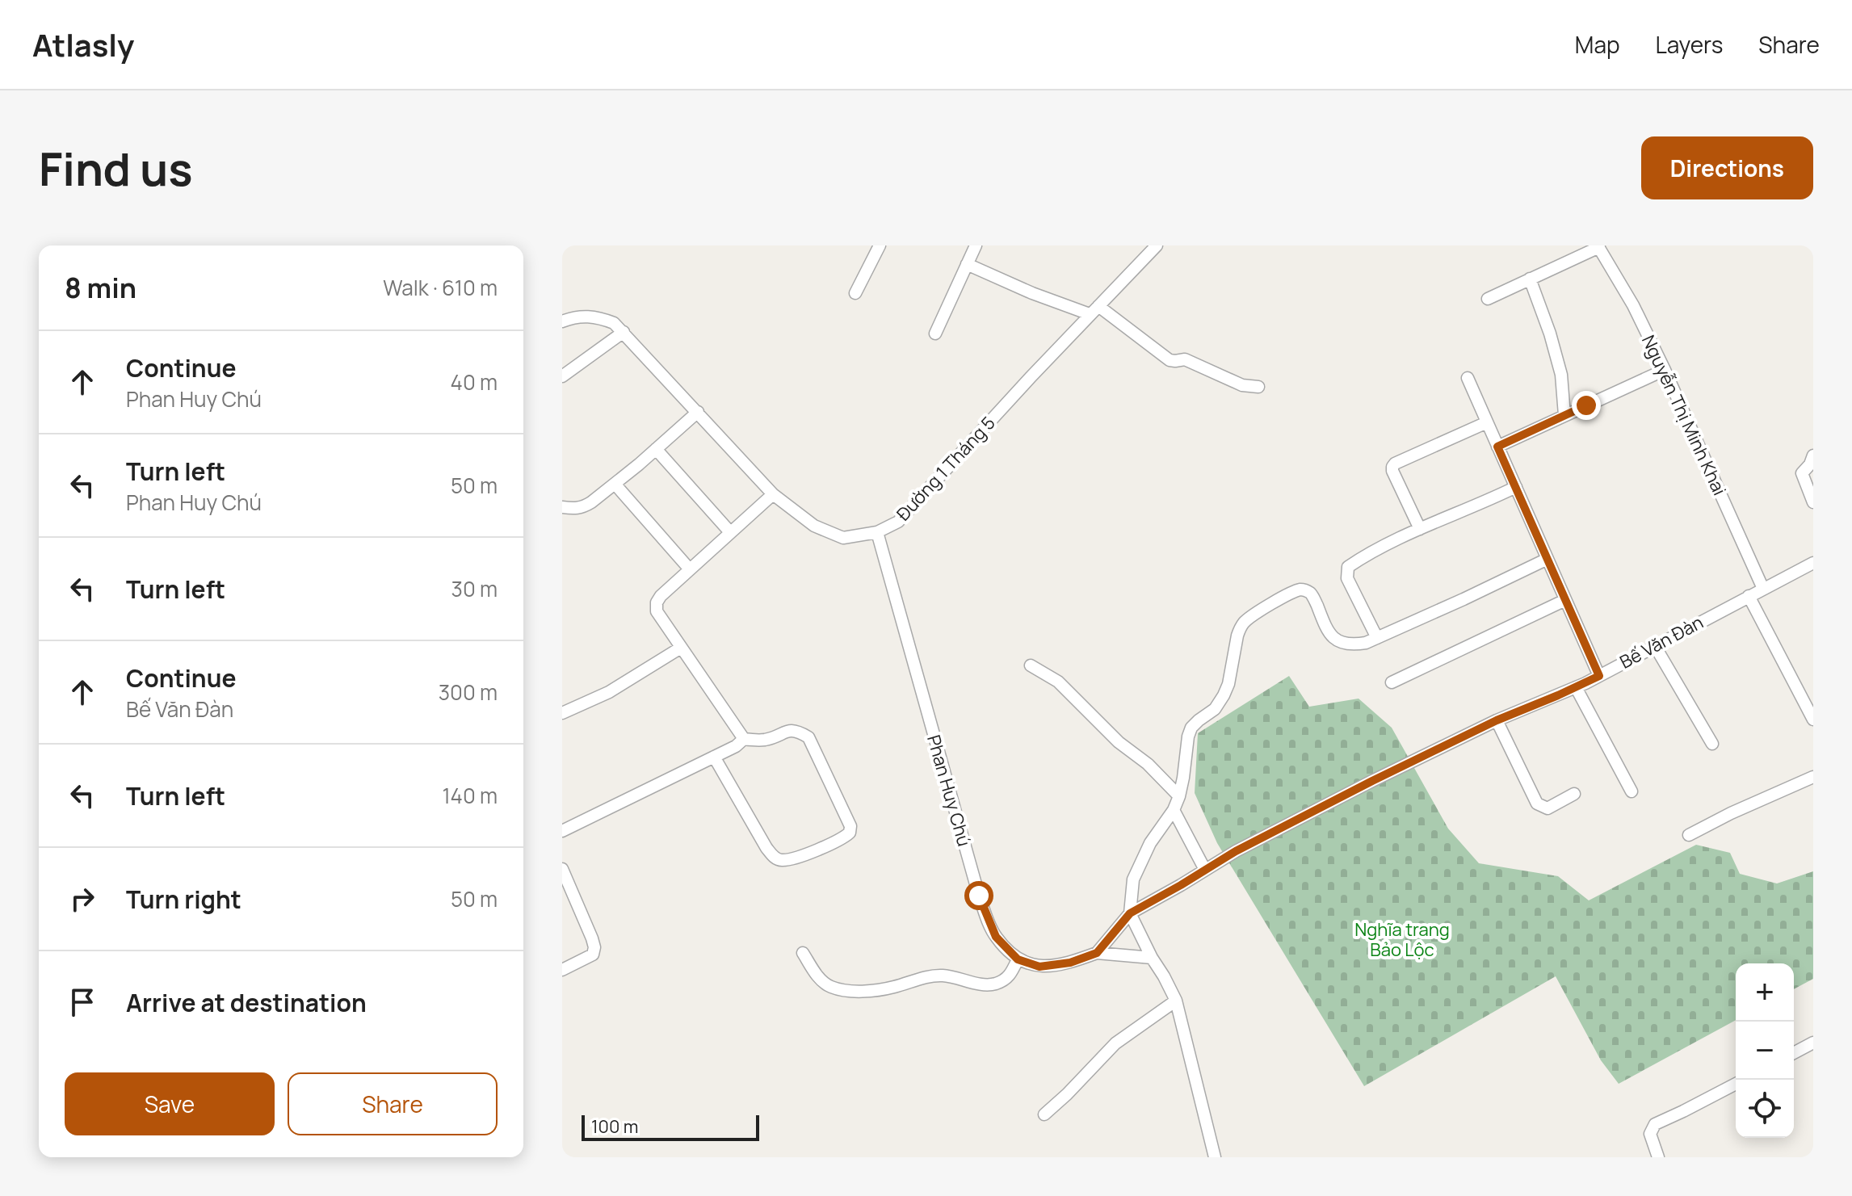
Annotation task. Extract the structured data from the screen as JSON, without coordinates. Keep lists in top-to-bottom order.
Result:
{
  "streets": {
    "street": [
      "Nguyễn Thị Minh Khai",
      "Đường 1 Tháng 5",
      "Bế Văn Đàn",
      "Phan Huy Chú"
    ]
  },
  "crossings": [
    ["Nguyễn Thị Minh Khai", "Bế Văn Đàn"],
    ["Đường 1 Tháng 5", "Phan Huy Chú"]
  ],
  "parks": ["Nghĩa trang Bảo Lộc"],
  "scale_bar": "100 m",
  "page": {
    "header": "Atlasly",
    "nav": ["Map", "Layers", "Share"],
    "buttons": [
      "Directions",
      ["Save", "Share"]
    ],
    "title": "Find us",
    "heading": ["8 min", "Walk · 610 m"],
    "list": [
      ["Continue", "Phan Huy Chú", "40 m"],
      ["Turn left", "Phan Huy Chú", "50 m"],
      ["Turn left", "30 m"],
      ["Continue", "Bế Văn Đàn", "300 m"],
      ["Turn left", "140 m"],
      ["Turn right", "50 m"],
      "Arrive at destination"
    ],
    "map_buttons": ["+", "−"],
    "scale": "100 m"
  }
}
